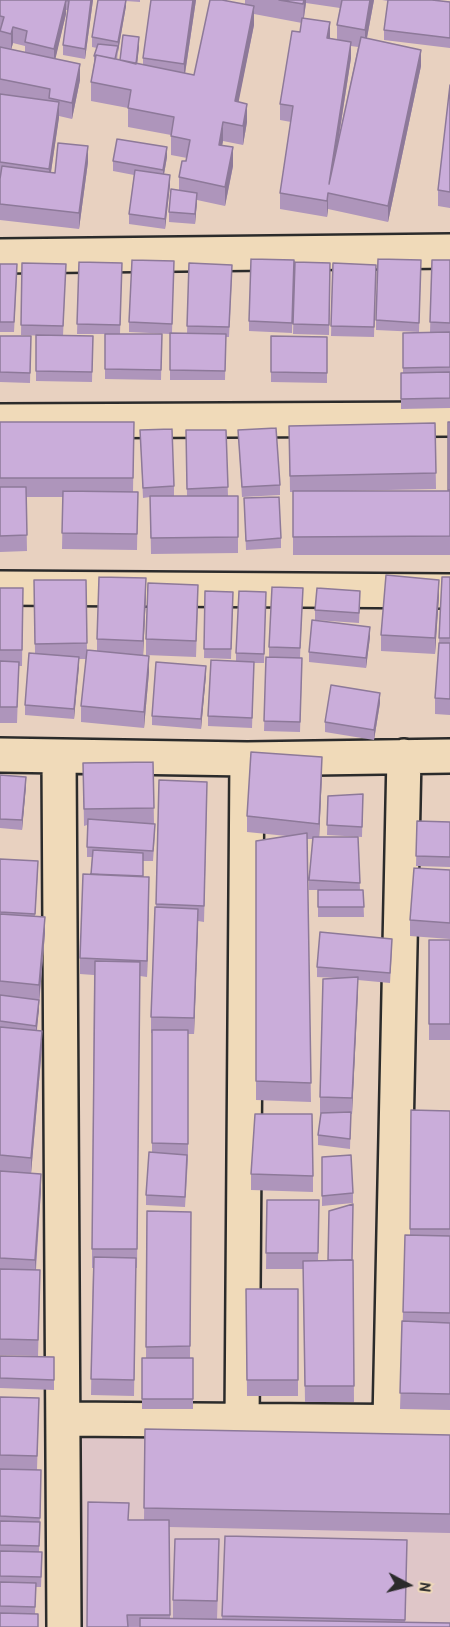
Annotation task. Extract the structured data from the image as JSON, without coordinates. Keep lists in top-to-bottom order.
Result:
{
  "north": "right"
}
